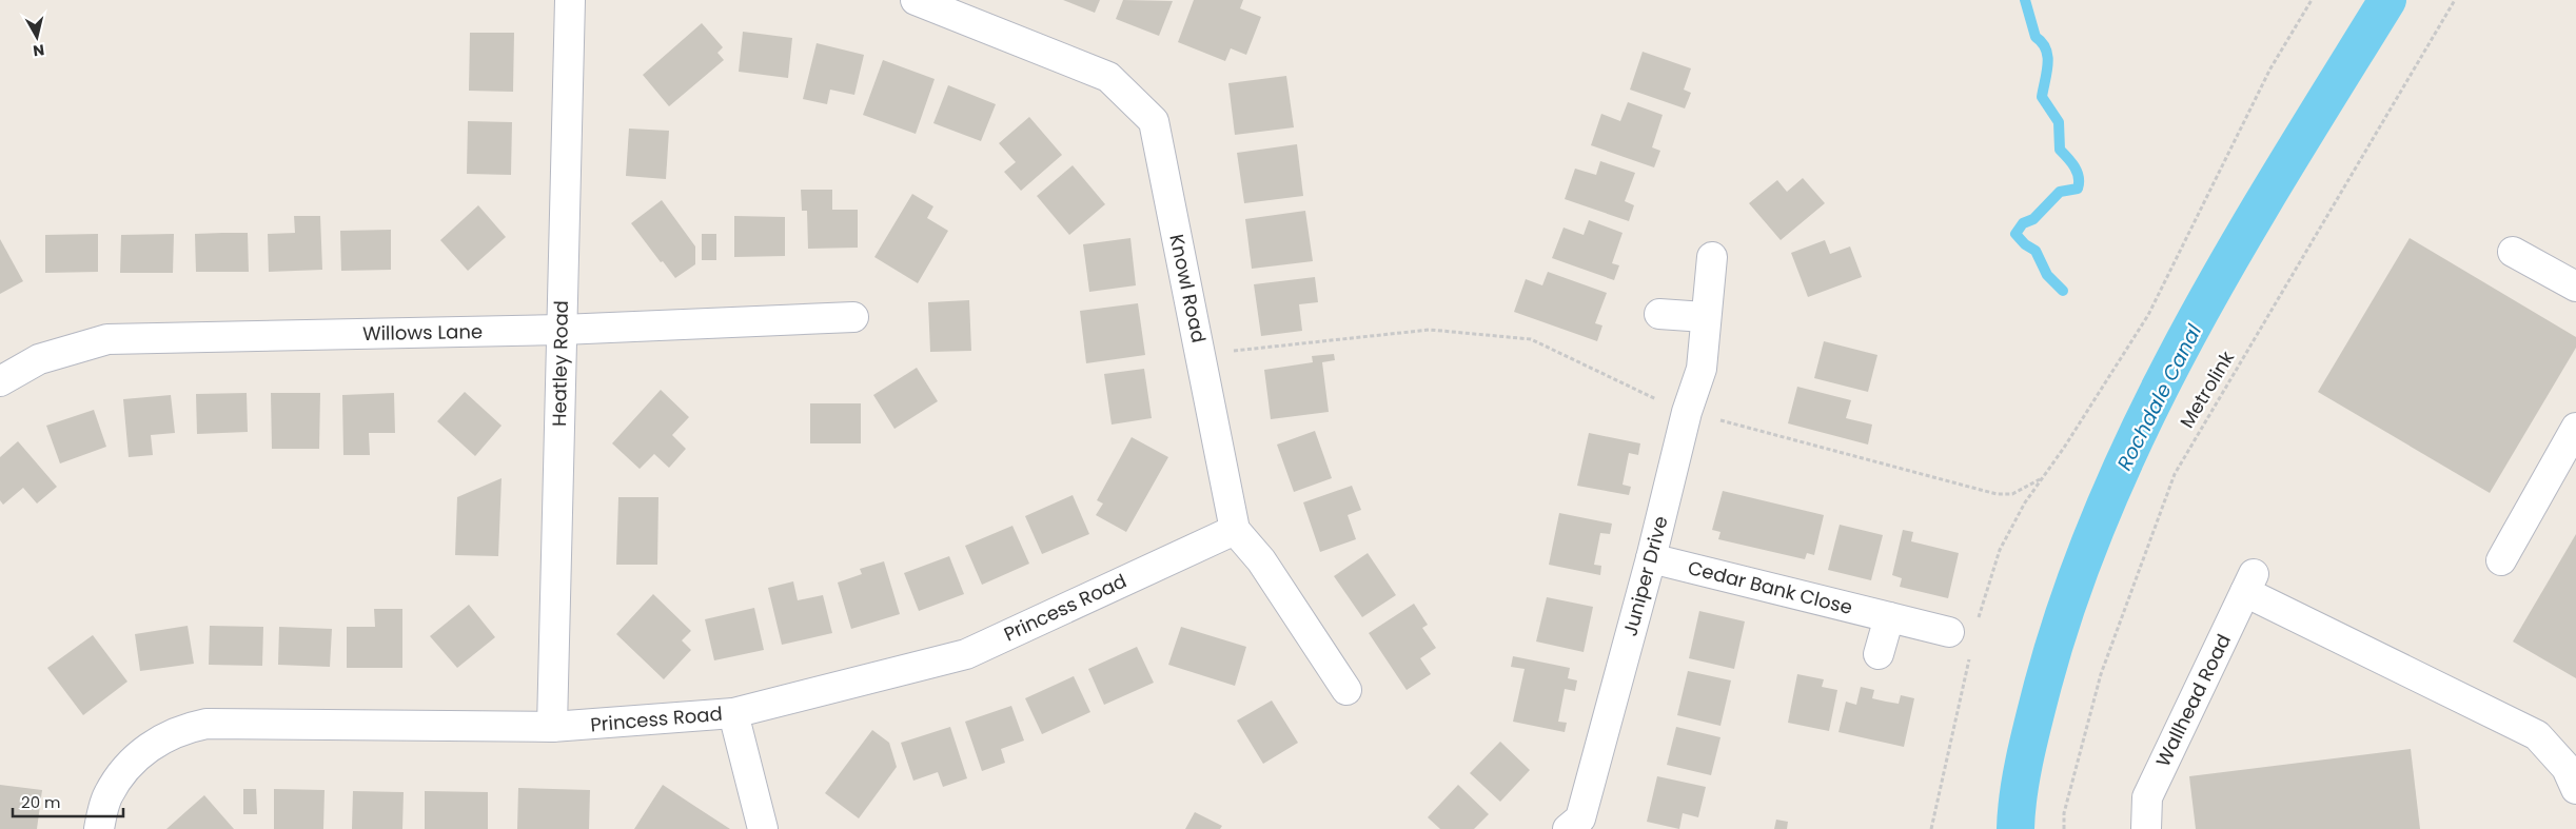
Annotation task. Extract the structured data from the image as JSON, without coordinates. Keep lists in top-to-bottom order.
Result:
{
  "streets": {
    "street": [
      "Knowl Road",
      "Willows Lane",
      "Heatley Road",
      "Juniper Drive",
      "Cedar Bank Close",
      "Princess Road",
      "Wallhead Road"
    ],
    "path": ["Metrolink"]
  },
  "crossings": [
    ["Knowl Road", "Princess Road"],
    ["Willows Lane", "Heatley Road"],
    ["Heatley Road", "Princess Road"],
    ["Juniper Drive", "Cedar Bank Close"]
  ],
  "water": ["Rochdale Canal"],
  "scale_bar": "20 m",
  "north": "bottom"
}
